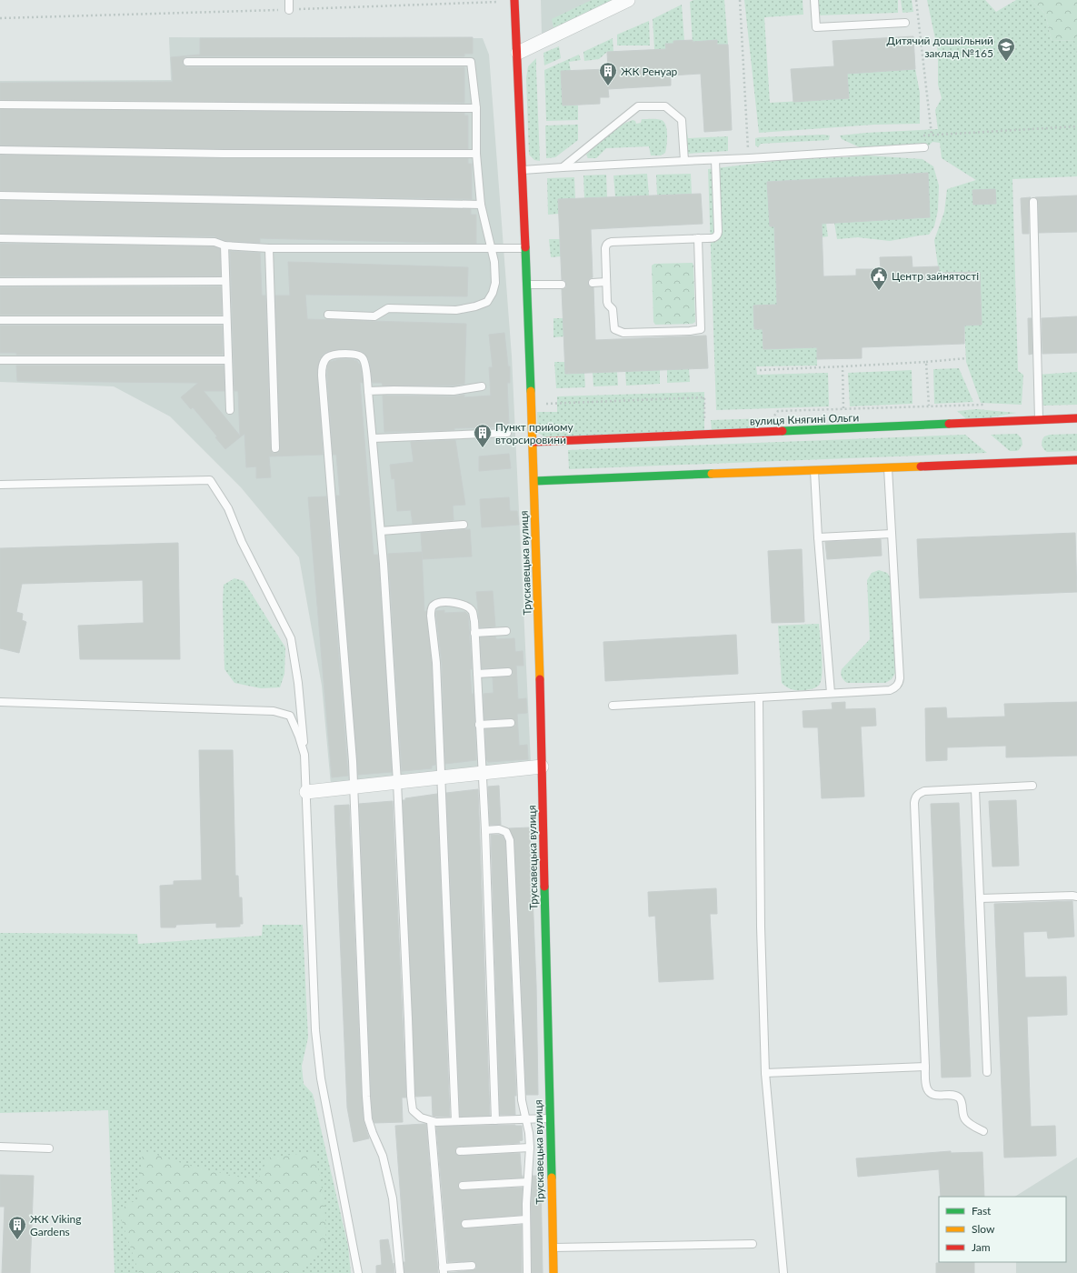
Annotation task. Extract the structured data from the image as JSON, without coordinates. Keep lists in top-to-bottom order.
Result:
{
  "streets": {
    "street": ["вулиця Княгині Ольги", "Трускавецька вулиця"]
  },
  "crossings": [
    ["вулиця Княгині Ольги", "Трускавецька вулиця"]
  ],
  "places": {
    "school or university": ["Дитячий дошкільний заклад №165"],
    "building": ["ЖК Ренуар", "Пункт прийому вторсировини", "ЖК Viking Gardens"],
    "public building": ["Центр зайнятості"]
  },
  "legend": ["Fast", "Slow", "Jam"]
}
